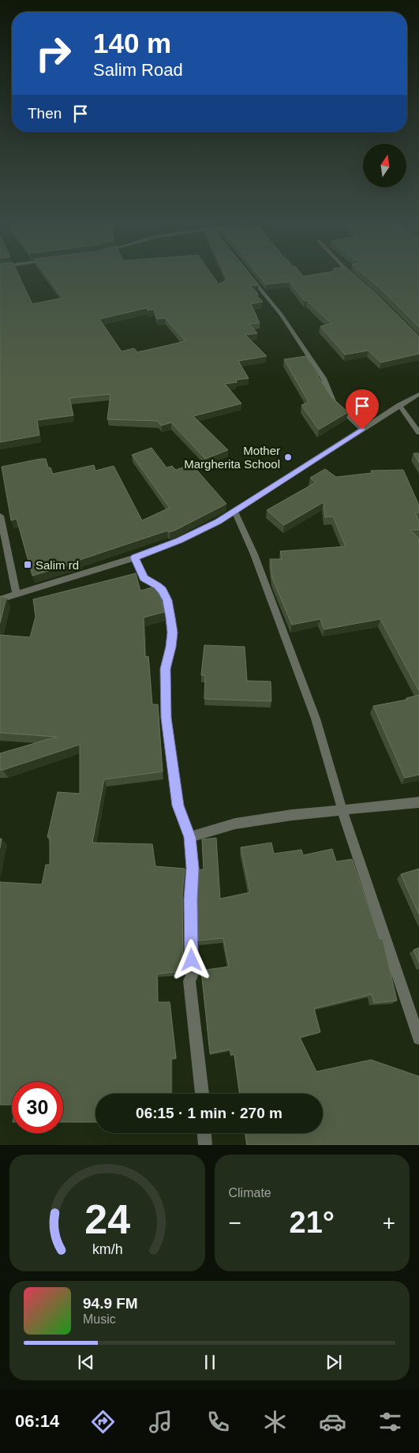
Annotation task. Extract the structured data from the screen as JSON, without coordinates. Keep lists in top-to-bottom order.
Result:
{
  "places": {
    "other": ["Mother Margherita School"],
    "transit": ["Salim rd"]
  },
  "north": "top",
  "page": {
    "turn": ["140 m", "Salim Road"],
    "then": "Then",
    "limit": "30",
    "trip": "06:15 · 1 min · 270 m",
    "tile": "Climate",
    "heat": ["−", "21°", "+"],
    "song": ["94.9 FM", "Music"],
    "tabs": "06:14",
    "gauge": ["24", "km/h"]
  }
}
